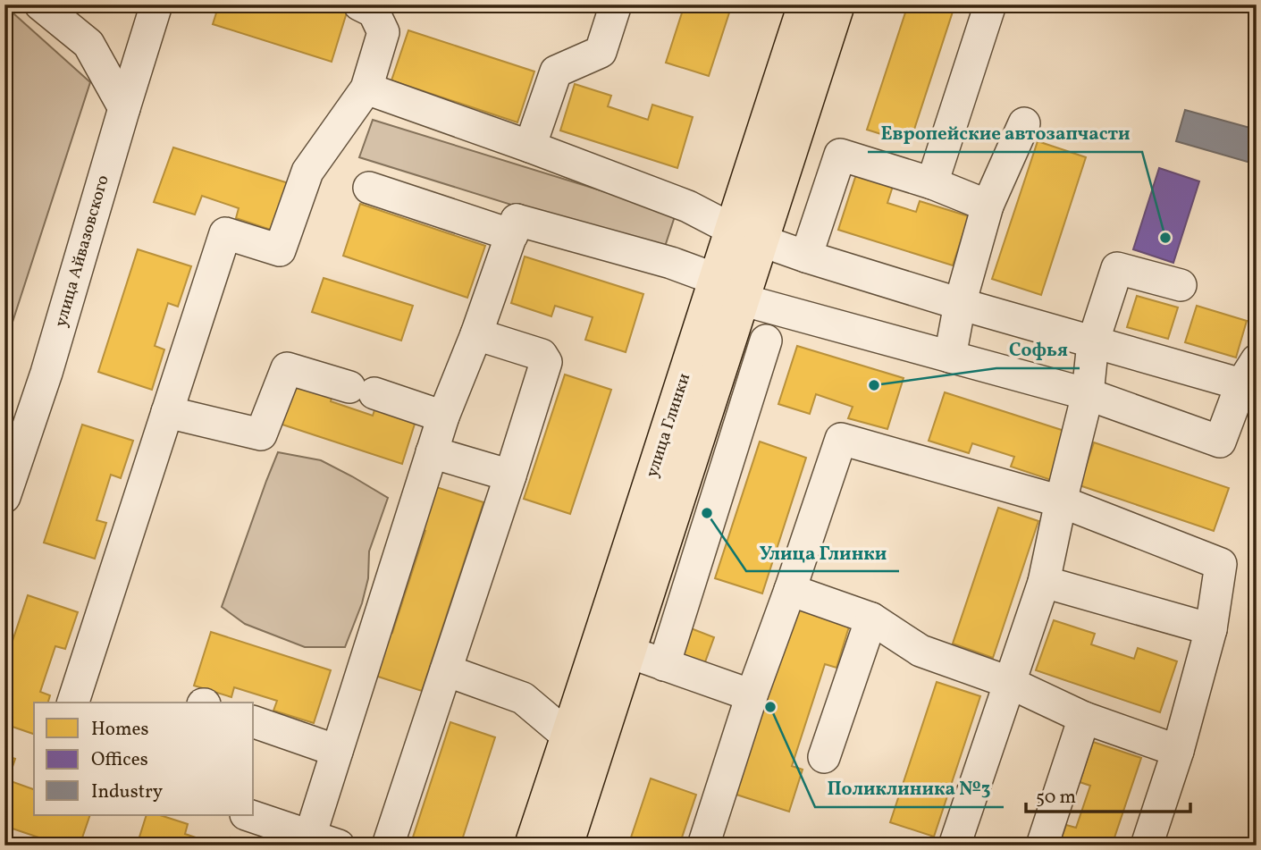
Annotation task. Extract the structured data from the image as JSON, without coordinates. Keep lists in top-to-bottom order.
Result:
{
  "streets": {
    "highway": ["улица Глинки"],
    "street": ["улица Айвазовского"]
  },
  "places": [
    "Европейские автозапчасти",
    "Софья",
    "Улица Глинки",
    "Поликлиника №3"
  ],
  "legend": ["Homes", "Offices", "Industry"],
  "scale_bar": "50 m"
}
